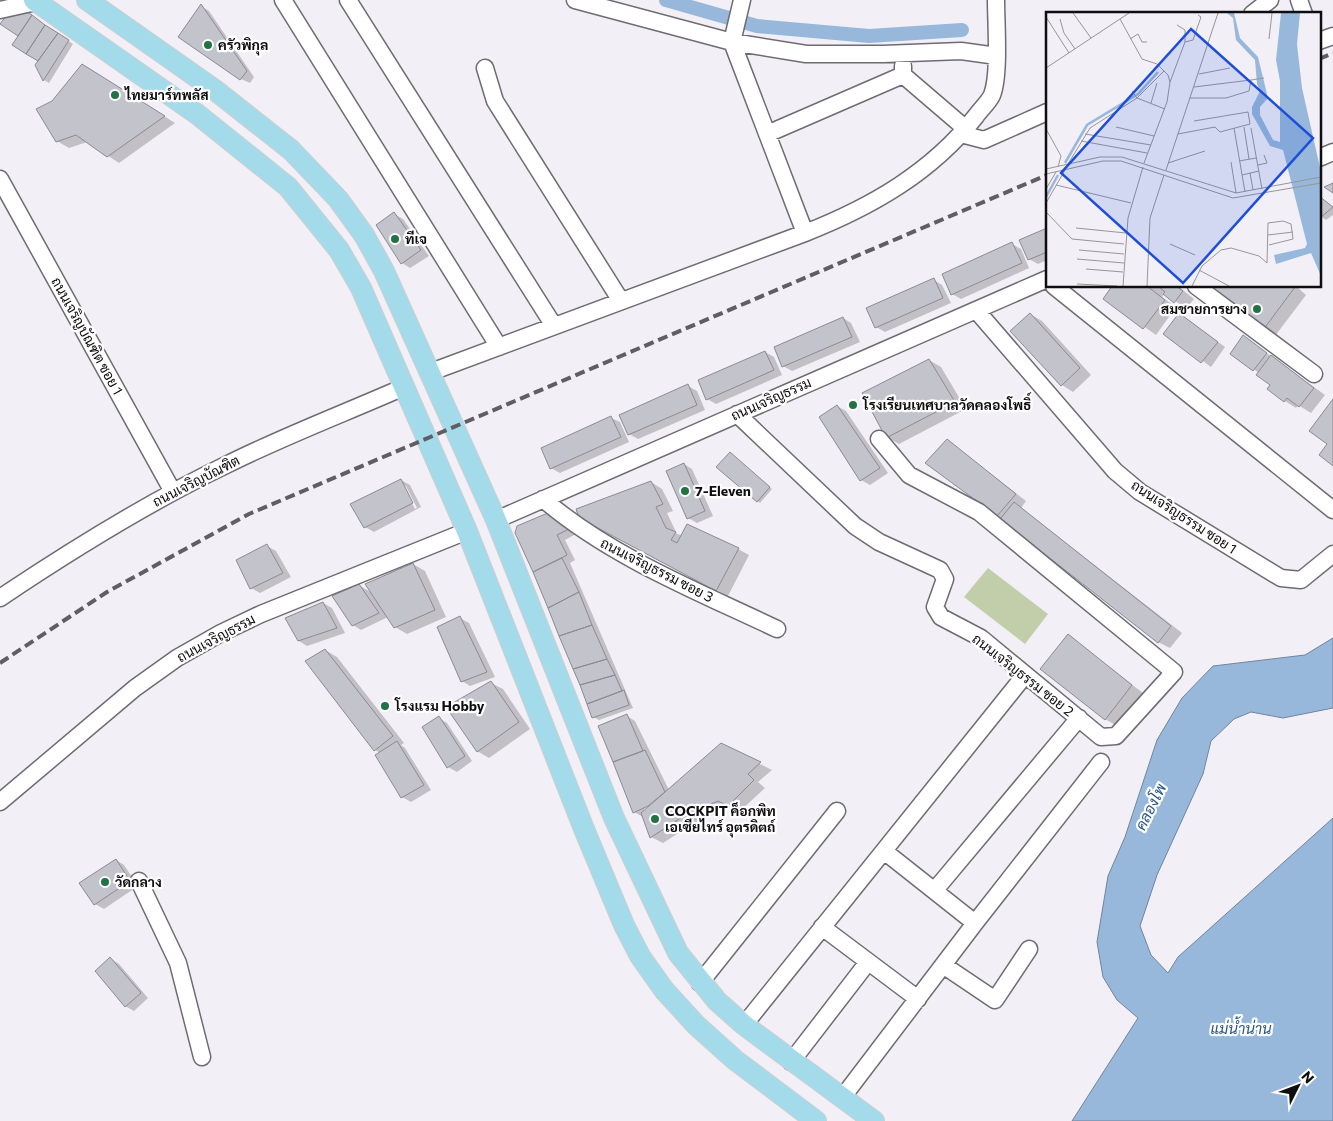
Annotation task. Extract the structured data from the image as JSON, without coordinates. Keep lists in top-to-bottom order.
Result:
{
  "streets": {
    "street": [
      "ถนนเจริญบัณฑิต ซอย 1",
      "ถนนเจริญธรรม",
      "ถนนเจริญบัณฑิต",
      "ถนนเจริญธรรม ซอย 1",
      "ถนนเจริญธรรม ซอย 3",
      "ถนนเจริญธรรม ซอย 2"
    ]
  },
  "crossings": [
    ["ถนนเจริญบัณฑิต ซอย 1", "ถนนเจริญบัณฑิต"],
    ["ถนนเจริญธรรม", "ถนนเจริญธรรม ซอย 1"],
    ["ถนนเจริญธรรม", "ถนนเจริญธรรม ซอย 3"],
    ["ถนนเจริญธรรม", "ถนนเจริญธรรม ซอย 2"]
  ],
  "water": ["คลองโพ", "แม่น้ำน่าน"],
  "places": [
    "ครัวพิกุล",
    "ไทยมาร์ทพลัส",
    "ทีเจ",
    "สมชายการยาง",
    "โรงเรียนเทศบาลวัดคลองโพธิ์",
    "7-Eleven",
    "โรงแรม Hobby",
    "COCKPIT ค็อกพิท เอเซียไทร์ อุตรดิตถ์",
    "วัดกลาง"
  ],
  "north": "top right"
}
